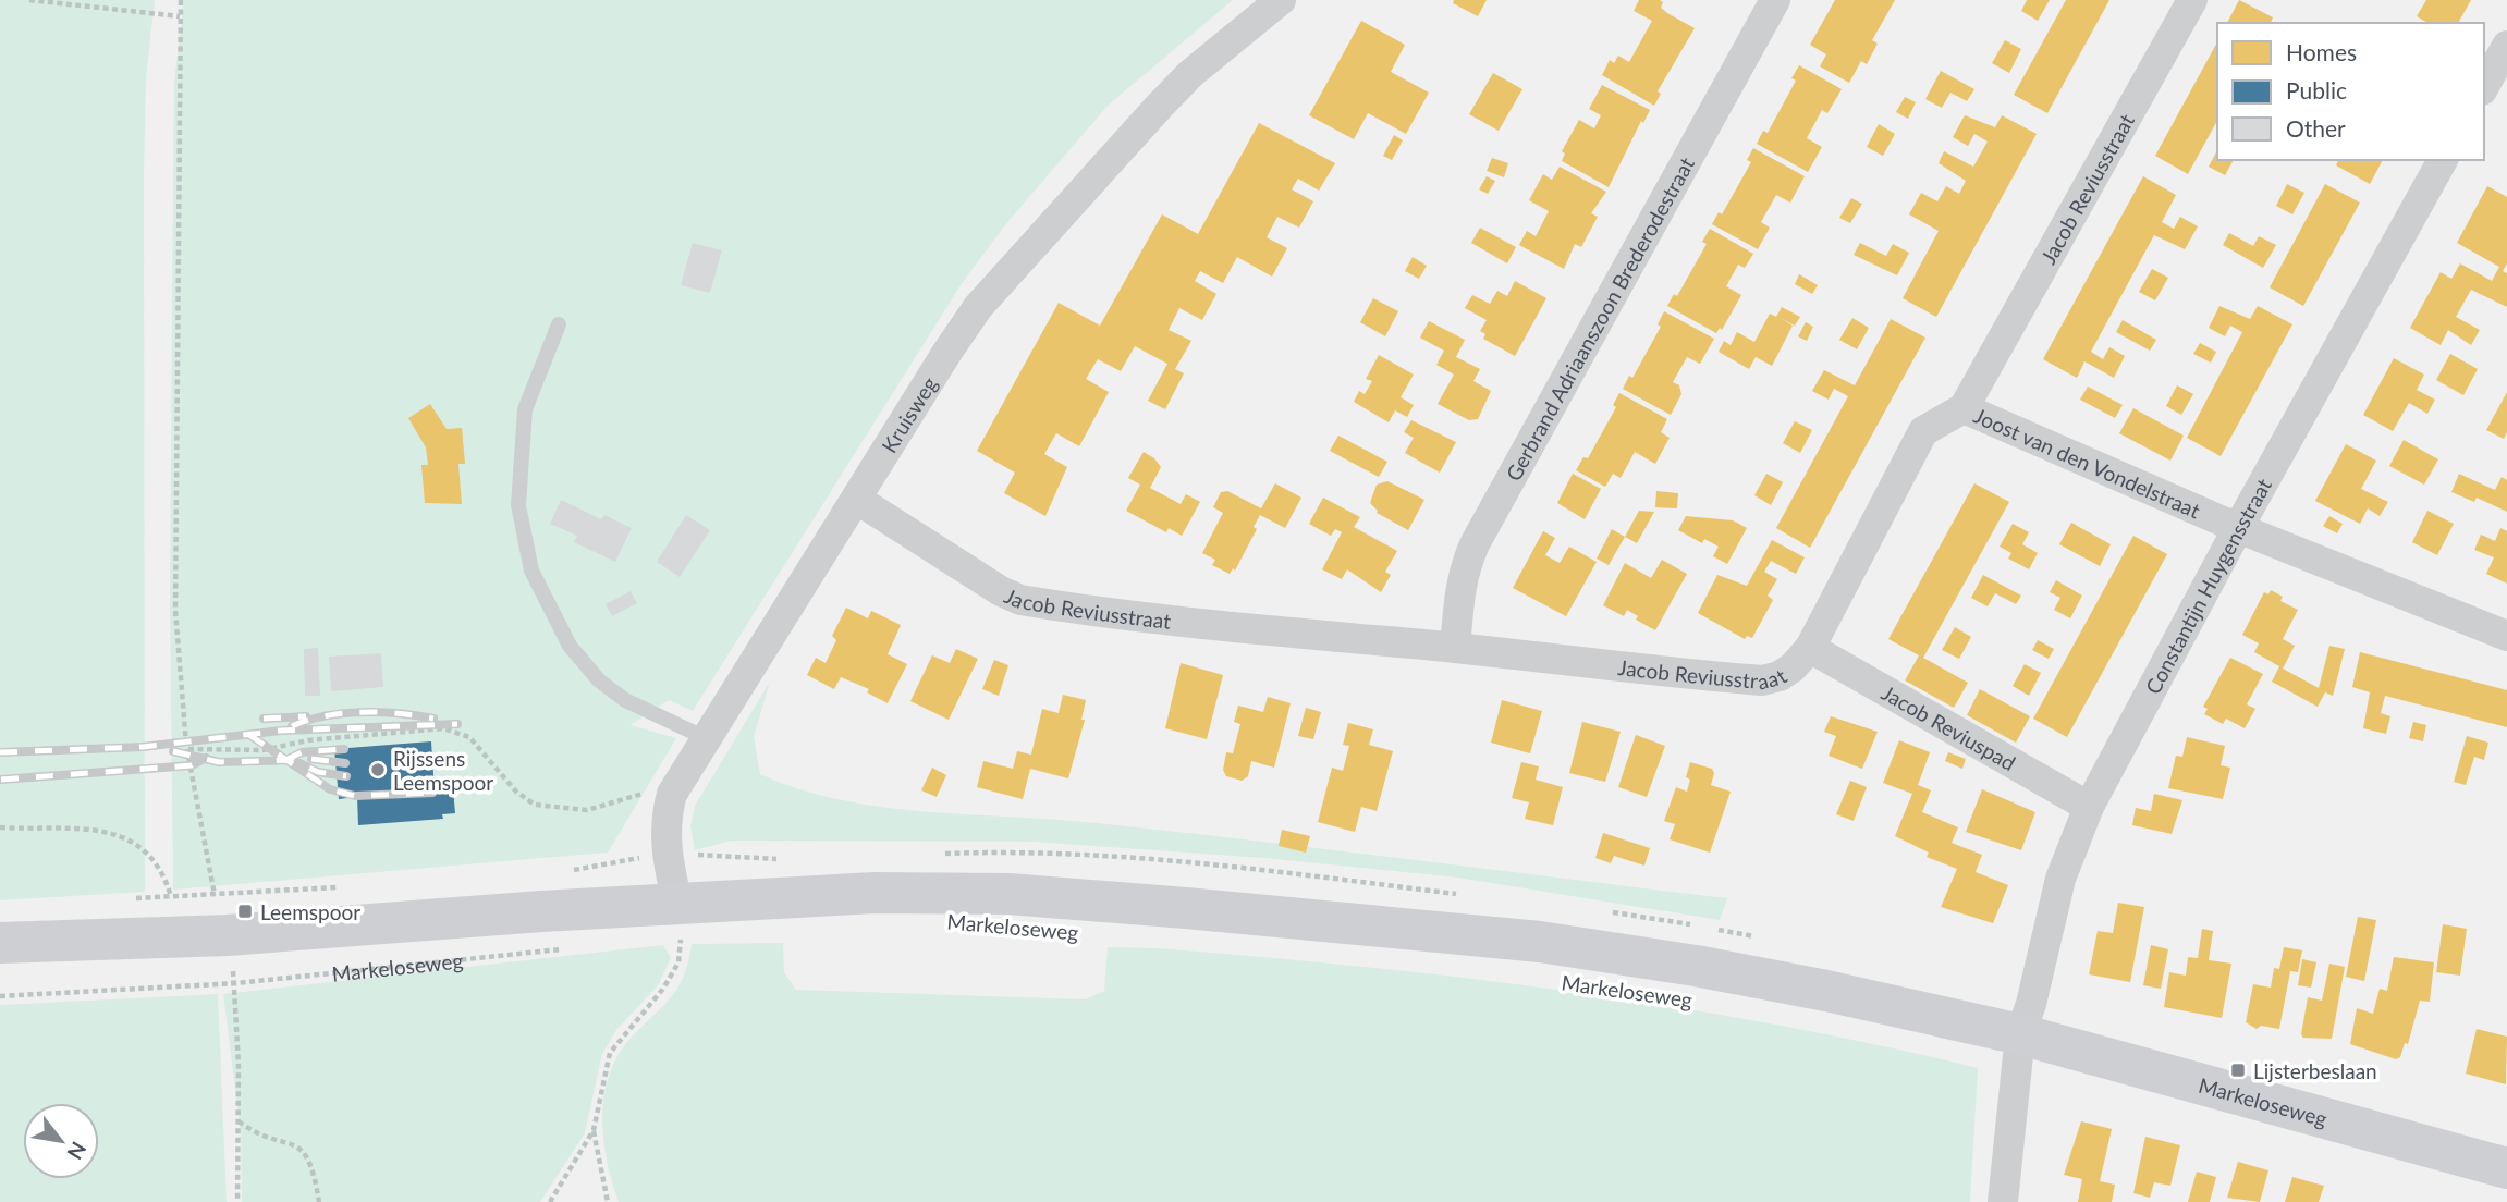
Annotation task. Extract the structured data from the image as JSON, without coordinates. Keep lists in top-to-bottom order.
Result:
{
  "streets": {
    "main road": ["Markeloseweg"],
    "street": [
      "Jacob Reviusstraat",
      "Gerbrand Adriaanszoon Brederodestraat",
      "Kruisweg",
      "Joost van den Vondelstraat",
      "Constantijn Huygensstraat",
      "Jacob Reviuspad"
    ]
  },
  "crossings": [
    ["Jacob Reviusstraat", "Gerbrand Adriaanszoon Brederodestraat"],
    ["Jacob Reviusstraat", "Kruisweg"],
    ["Jacob Reviusstraat", "Joost van den Vondelstraat"],
    ["Jacob Reviusstraat", "Jacob Reviuspad"],
    ["Kruisweg", "Markeloseweg"],
    ["Joost van den Vondelstraat", "Constantijn Huygensstraat"],
    ["Constantijn Huygensstraat", "Jacob Reviuspad"],
    ["Constantijn Huygensstraat", "Markeloseweg"]
  ],
  "places": {
    "other": ["Rijssens Leemspoor"],
    "transit": ["Leemspoor", "Lijsterbeslaan"]
  },
  "legend": ["Homes", "Public", "Other"],
  "north": "bottom right"
}
